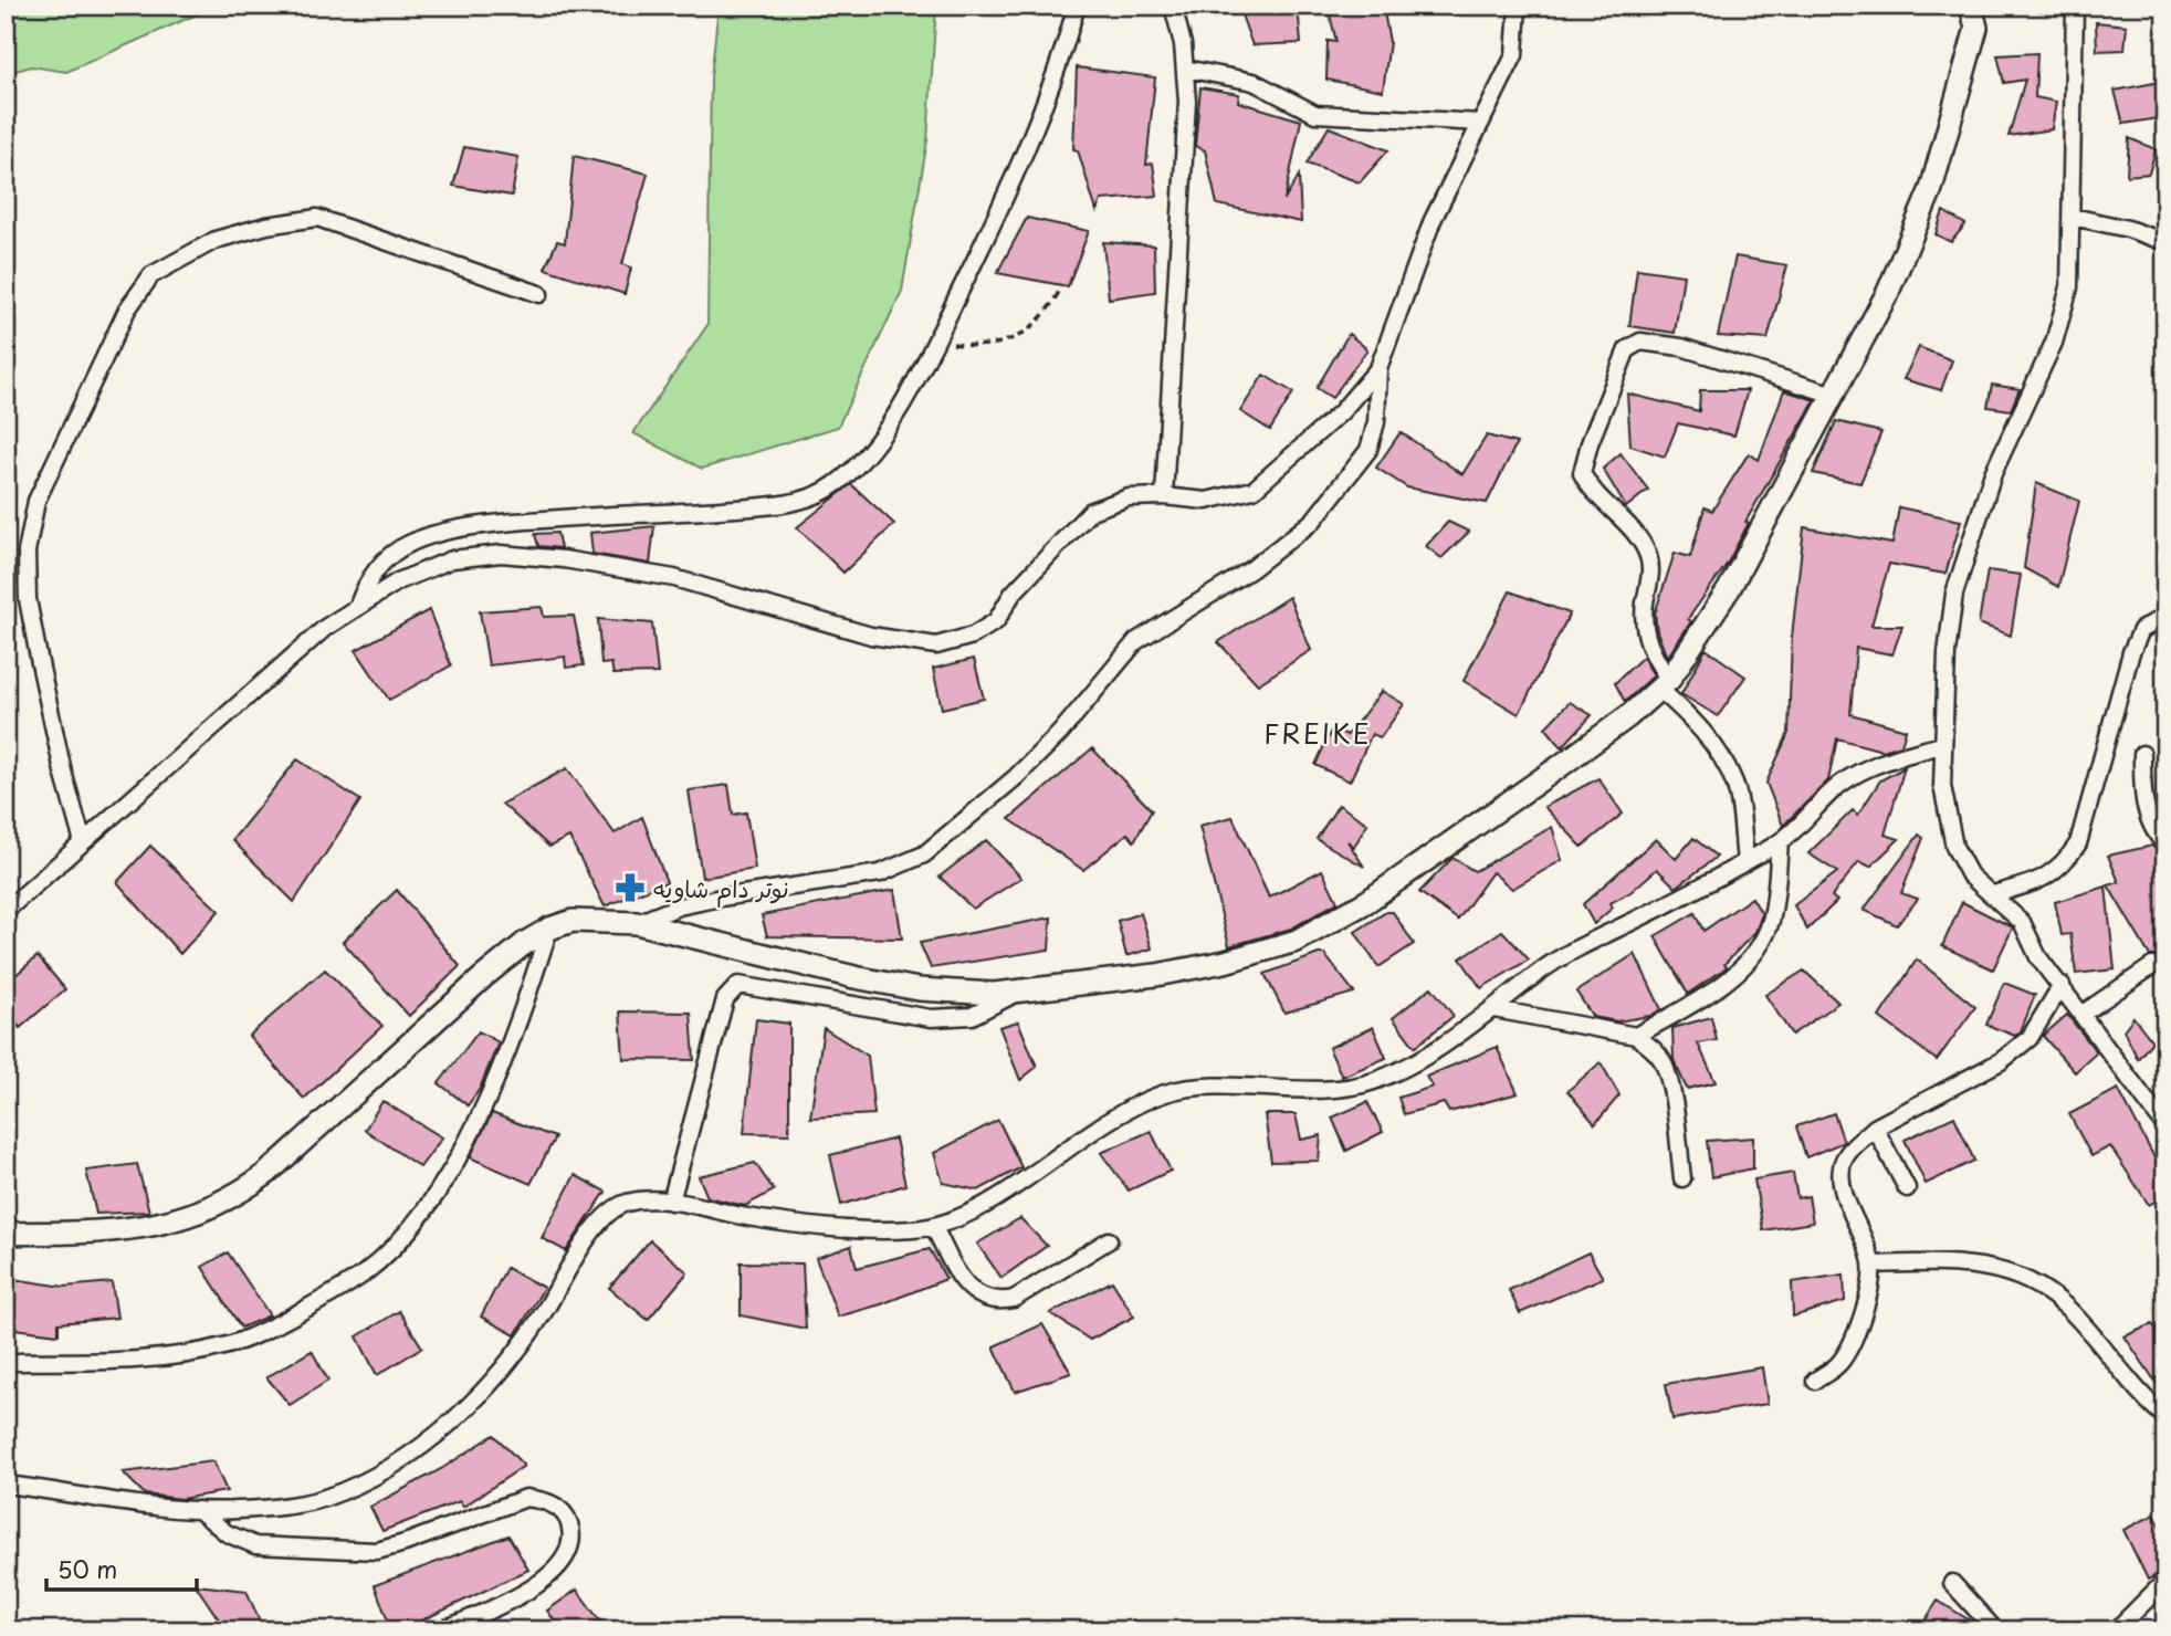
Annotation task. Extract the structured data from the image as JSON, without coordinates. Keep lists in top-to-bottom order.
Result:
{
  "districts": ["FREIKE"],
  "places": {
    "pharmacy": ["نوتر دام شاويه"]
  },
  "scale_bar": "50 m"
}
